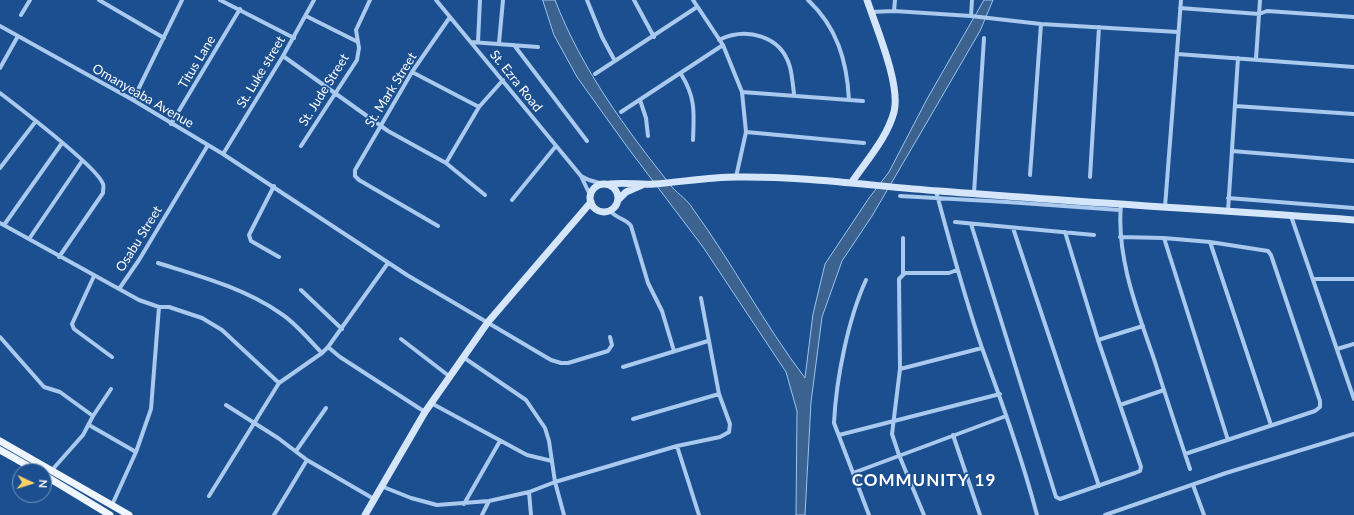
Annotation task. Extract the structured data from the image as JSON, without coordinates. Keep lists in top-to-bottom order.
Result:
{
  "streets": {
    "street": [
      "Titus Lane",
      "St. Luke street",
      "St. Ezra Road",
      "St. Jude Street",
      "St. Mark Street",
      "Omanyeaba Avenue",
      "Osabu Street"
    ]
  },
  "crossings": [
    ["Titus Lane", "Omanyeaba Avenue"],
    ["St. Luke street", "Omanyeaba Avenue"],
    ["St. Ezra Road", "St. Mark Street"],
    ["Omanyeaba Avenue", "Osabu Street"]
  ],
  "districts": ["COMMUNITY 19"],
  "north": "right"
}
